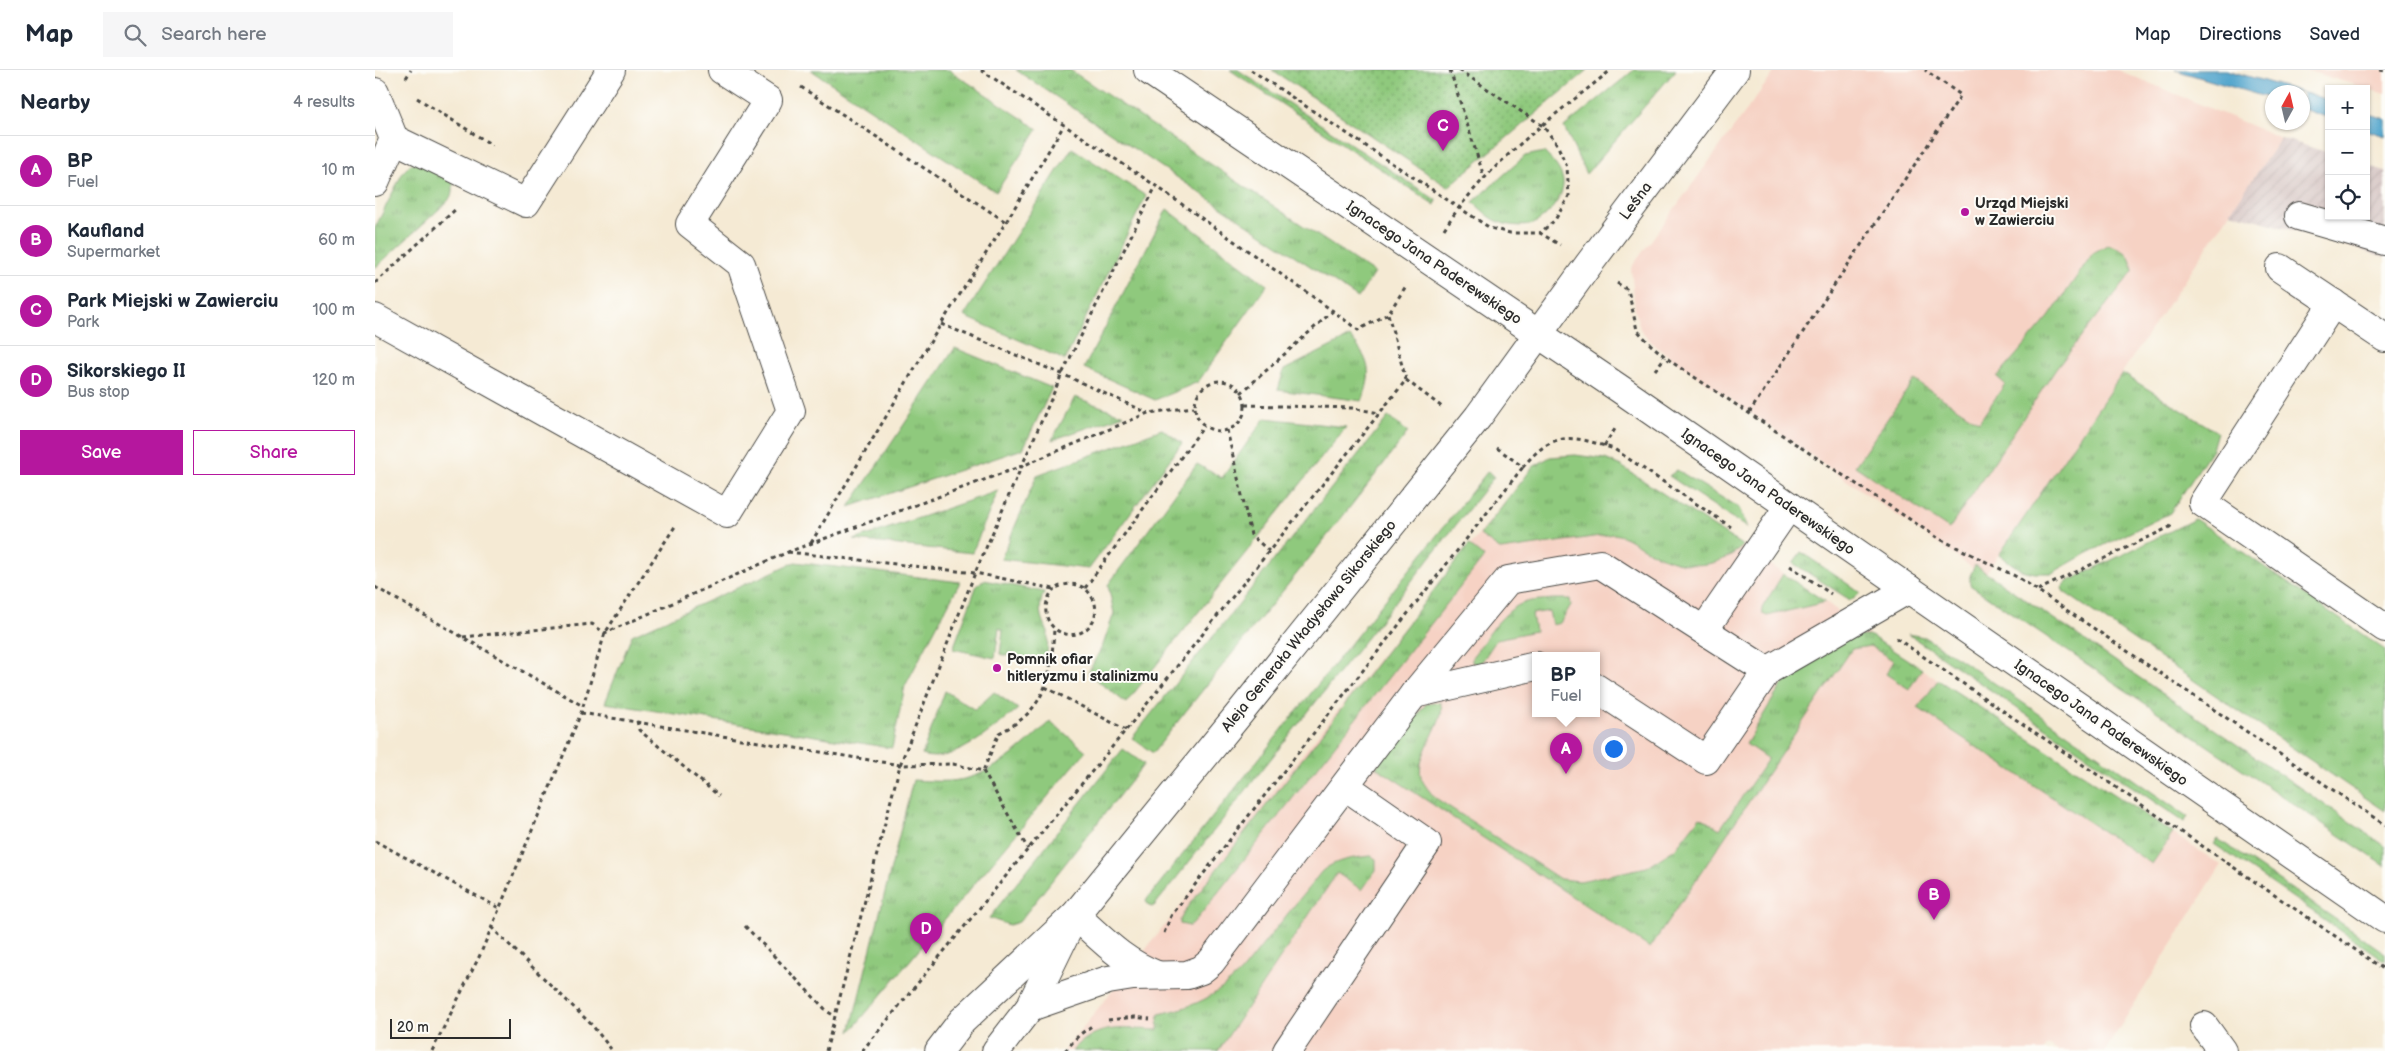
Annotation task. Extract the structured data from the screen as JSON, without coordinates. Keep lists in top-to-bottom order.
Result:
{
  "streets": {
    "street": ["Leśna", "Ignacego Jana Paderewskiego", "Aleja Generała Władysława Sikorskiego"]
  },
  "crossings": [
    ["Leśna", "Ignacego Jana Paderewskiego"],
    ["Leśna", "Aleja Generała Władysława Sikorskiego"],
    ["Ignacego Jana Paderewskiego", "Aleja Generała Władysława Sikorskiego"]
  ],
  "places": ["Urząd Miejski w Zawierciu", "Pomnik ofiar hitleryzmu i stalinizmu"],
  "scale_bar": "20 m",
  "north": "top",
  "page": {
    "header": "Map",
    "search": "Search here",
    "nav": ["Map", "Directions", "Saved"],
    "heading": ["Nearby", "4 results"],
    "map_buttons": ["+", "−"],
    "pins": [
      "C",
      "A",
      "B",
      "D"
    ],
    "list": [
      {
        "mark": "A",
        "name": "BP",
        "note": "Fuel",
        "value": "10 m"
      },
      {
        "mark": "B",
        "name": "Kaufland",
        "note": "Supermarket",
        "value": "60 m"
      },
      {
        "mark": "C",
        "name": "Park Miejski w Zawierciu",
        "note": "Park",
        "value": "100 m"
      },
      {
        "mark": "D",
        "name": "Sikorskiego II",
        "note": "Bus stop",
        "value": "120 m"
      }
    ],
    "buttons": ["Save", "Share"],
    "popup": ["BP", "Fuel"],
    "scale": "20 m"
  }
}
